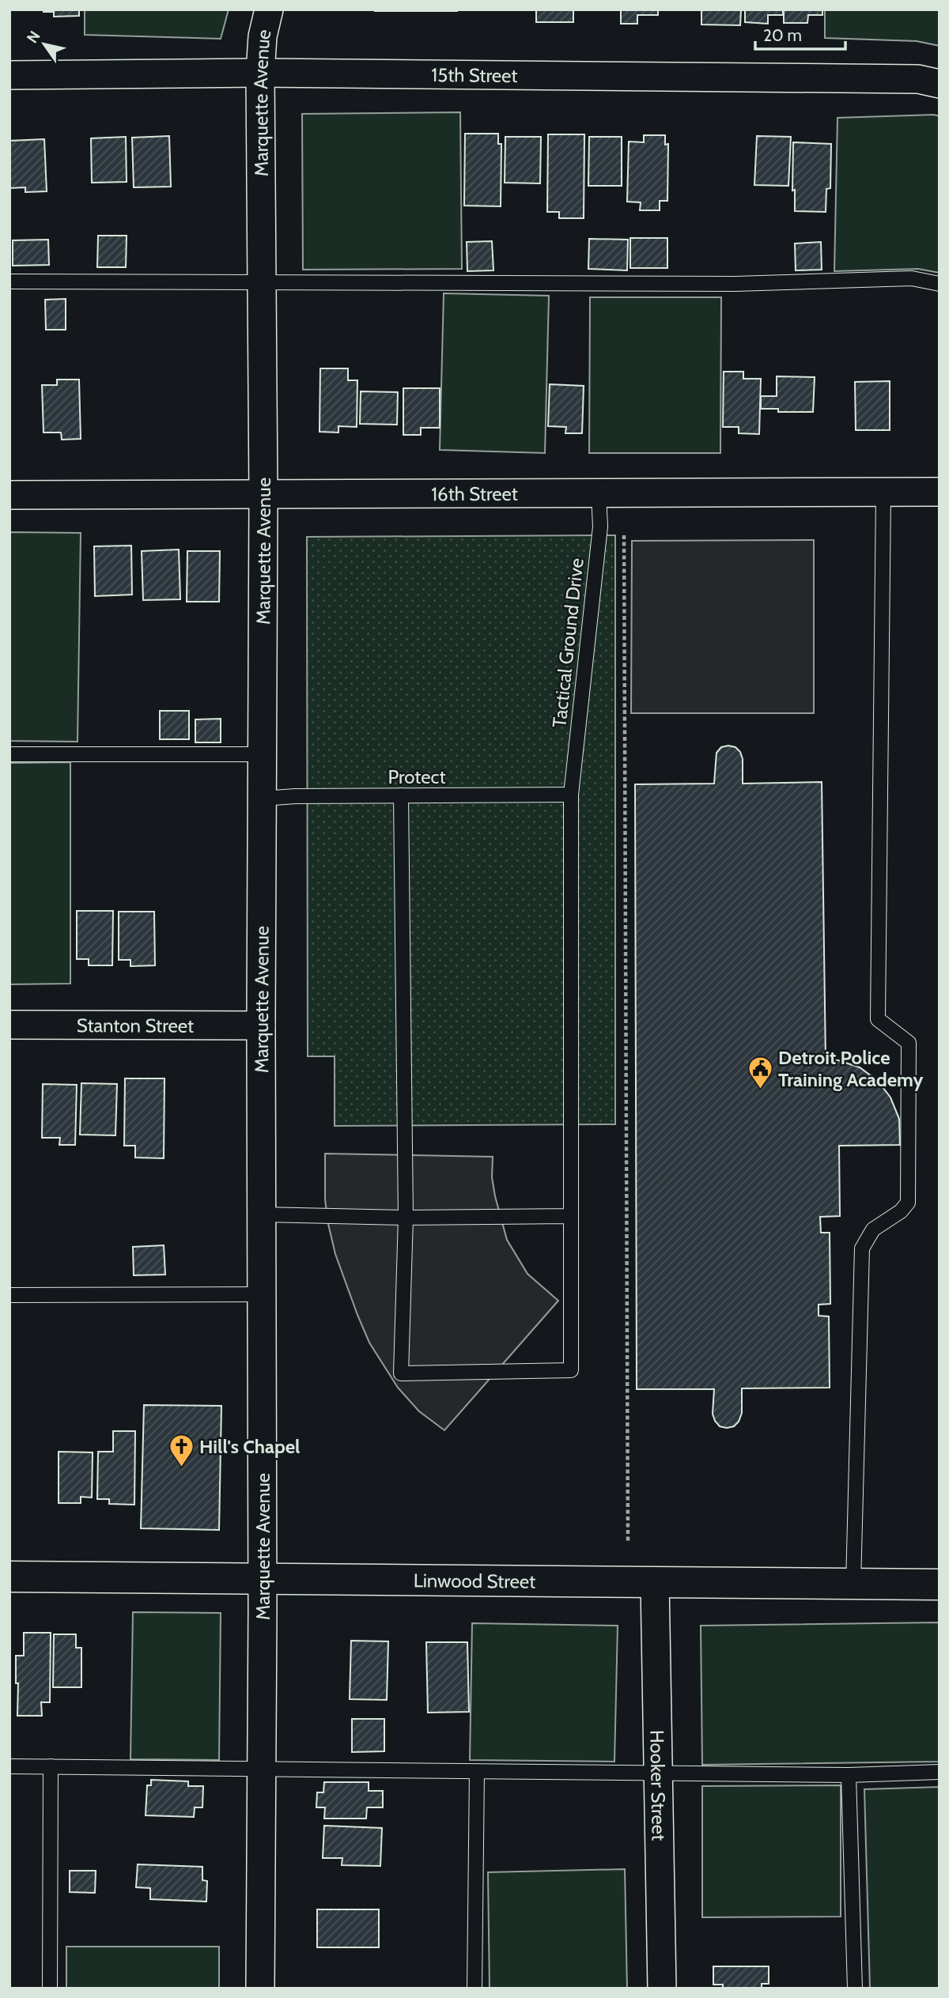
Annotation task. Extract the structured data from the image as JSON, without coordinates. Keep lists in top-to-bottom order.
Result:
{
  "streets": {
    "street": [
      "15th Street",
      "Marquette Avenue",
      "16th Street",
      "Stanton Street",
      "Linwood Street",
      "Hooker Street"
    ],
    "lane": ["Tactical Ground Drive", "Protect"]
  },
  "crossings": [
    ["15th Street", "Marquette Avenue"],
    ["Marquette Avenue", "16th Street"],
    ["Marquette Avenue", "Protect"],
    ["Marquette Avenue", "Stanton Street"],
    ["Marquette Avenue", "Linwood Street"],
    ["16th Street", "Tactical Ground Drive"],
    ["Tactical Ground Drive", "Protect"],
    ["Linwood Street", "Hooker Street"]
  ],
  "places": {
    "public building": ["Detroit Police Training Academy"],
    "church": ["Hill's Chapel"]
  },
  "scale_bar": "20 m",
  "north": "top left"
}
